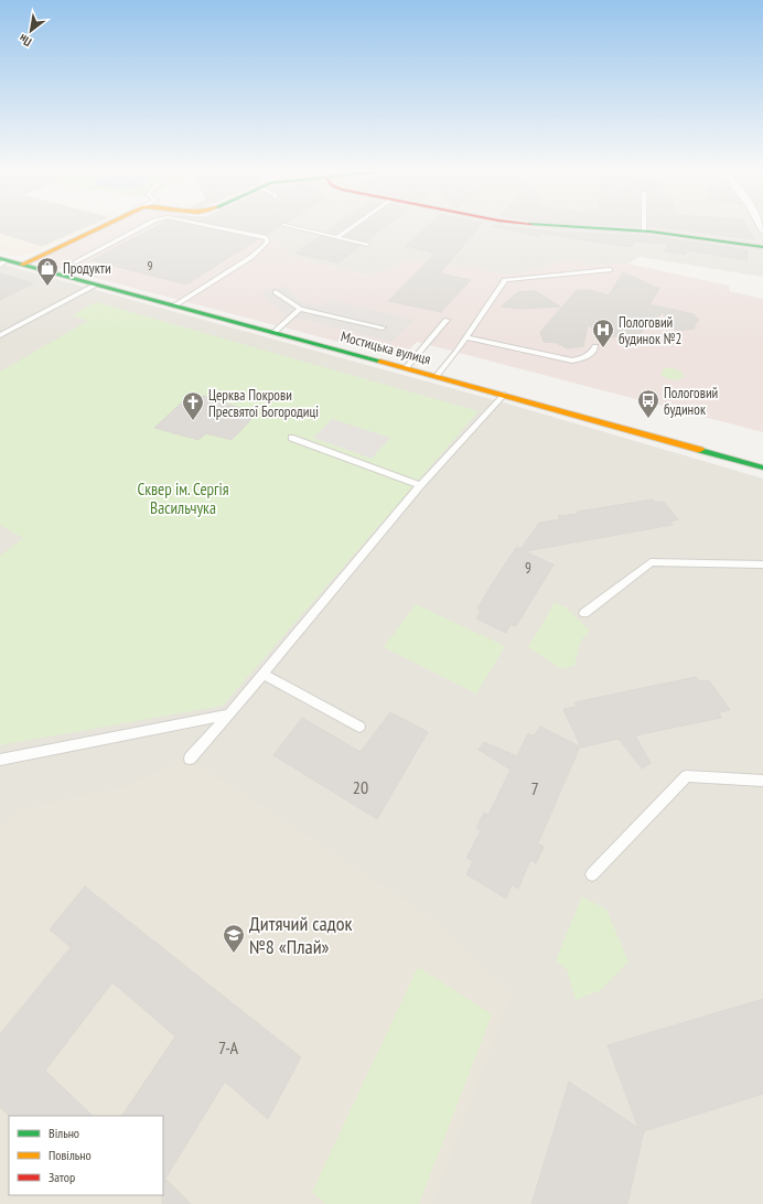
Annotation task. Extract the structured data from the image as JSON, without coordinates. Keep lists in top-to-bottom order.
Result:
{
  "streets": {
    "street": ["Мостицька вулиця"]
  },
  "parks": ["Сквер ім. Сергія Васильчука"],
  "places": {
    "shop": ["Продукти"],
    "hospital": ["Пологовий будинок №2"],
    "bus stop": ["Пологовий будинок"],
    "church": ["Церква Покрови Пресвятої Богородиці"],
    "school or university": ["Дитячий садок №8 «Плай»"]
  },
  "house_numbers": [
    "9",
    "9",
    "20",
    "7",
    "7-А"
  ],
  "legend": ["Вільно", "Повільно", "Затор"],
  "north": "bottom left"
}
